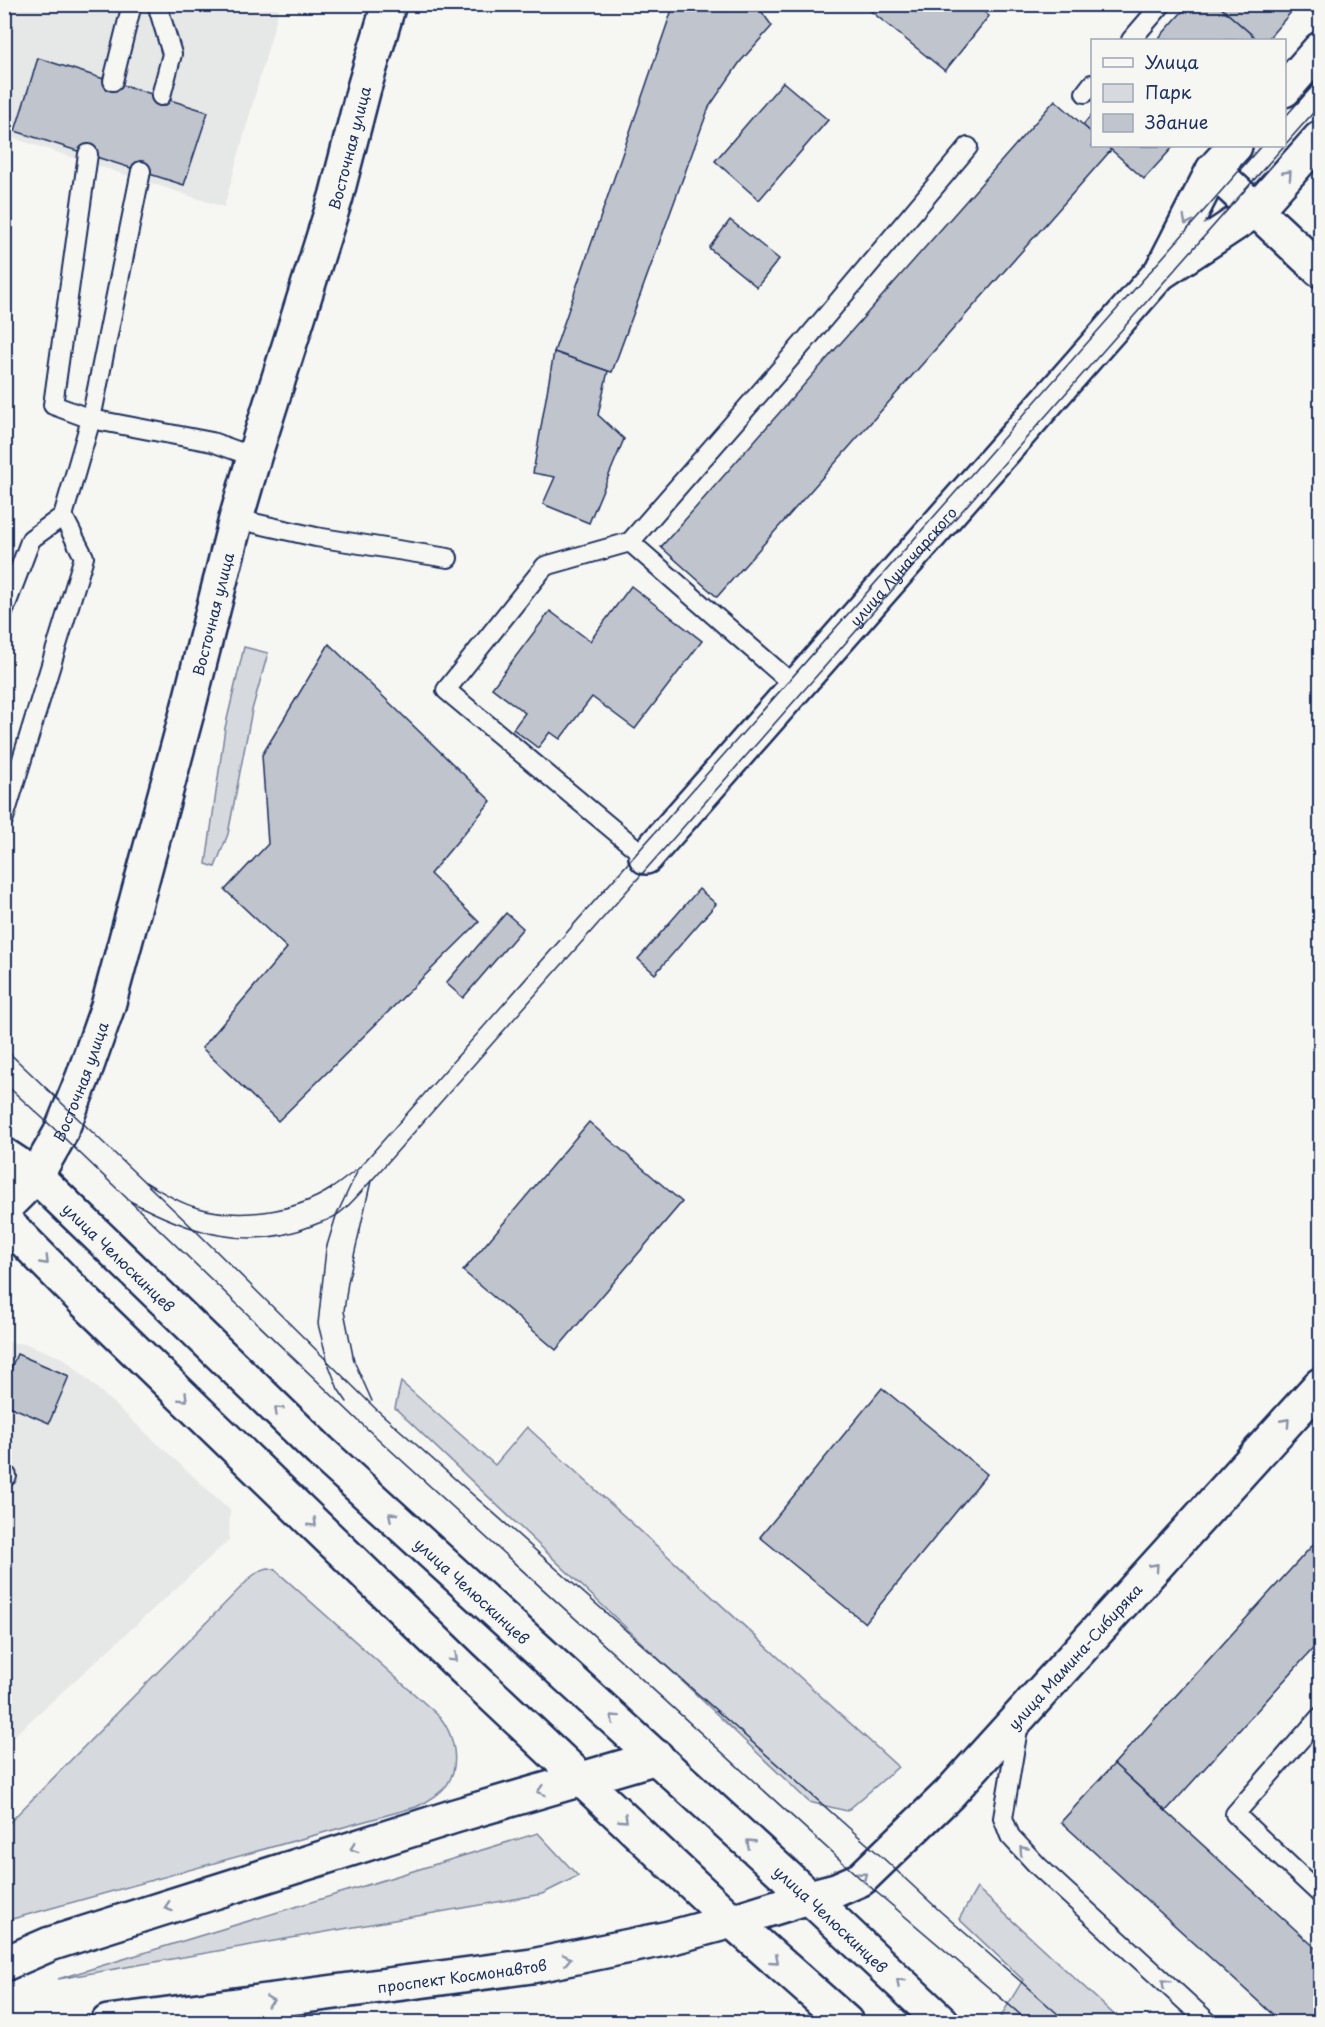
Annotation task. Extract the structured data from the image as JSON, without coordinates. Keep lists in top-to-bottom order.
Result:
{
  "streets": {
    "main road": [
      "Восточная улица",
      "улица Луначарского",
      "улица Челюскинцев",
      "улица Мамина-Сибиряка",
      "проспект Космонавтов"
    ]
  },
  "crossings": [
    ["Восточная улица", "улица Челюскинцев"],
    ["улица Челюскинцев", "улица Мамина-Сибиряка"],
    ["улица Челюскинцев", "проспект Космонавтов"],
    ["улица Мамина-Сибиряка", "проспект Космонавтов"]
  ],
  "one_way": ["улица Мамина-Сибиряка"],
  "legend": ["Улица", "Парк", "Здание"]
}
